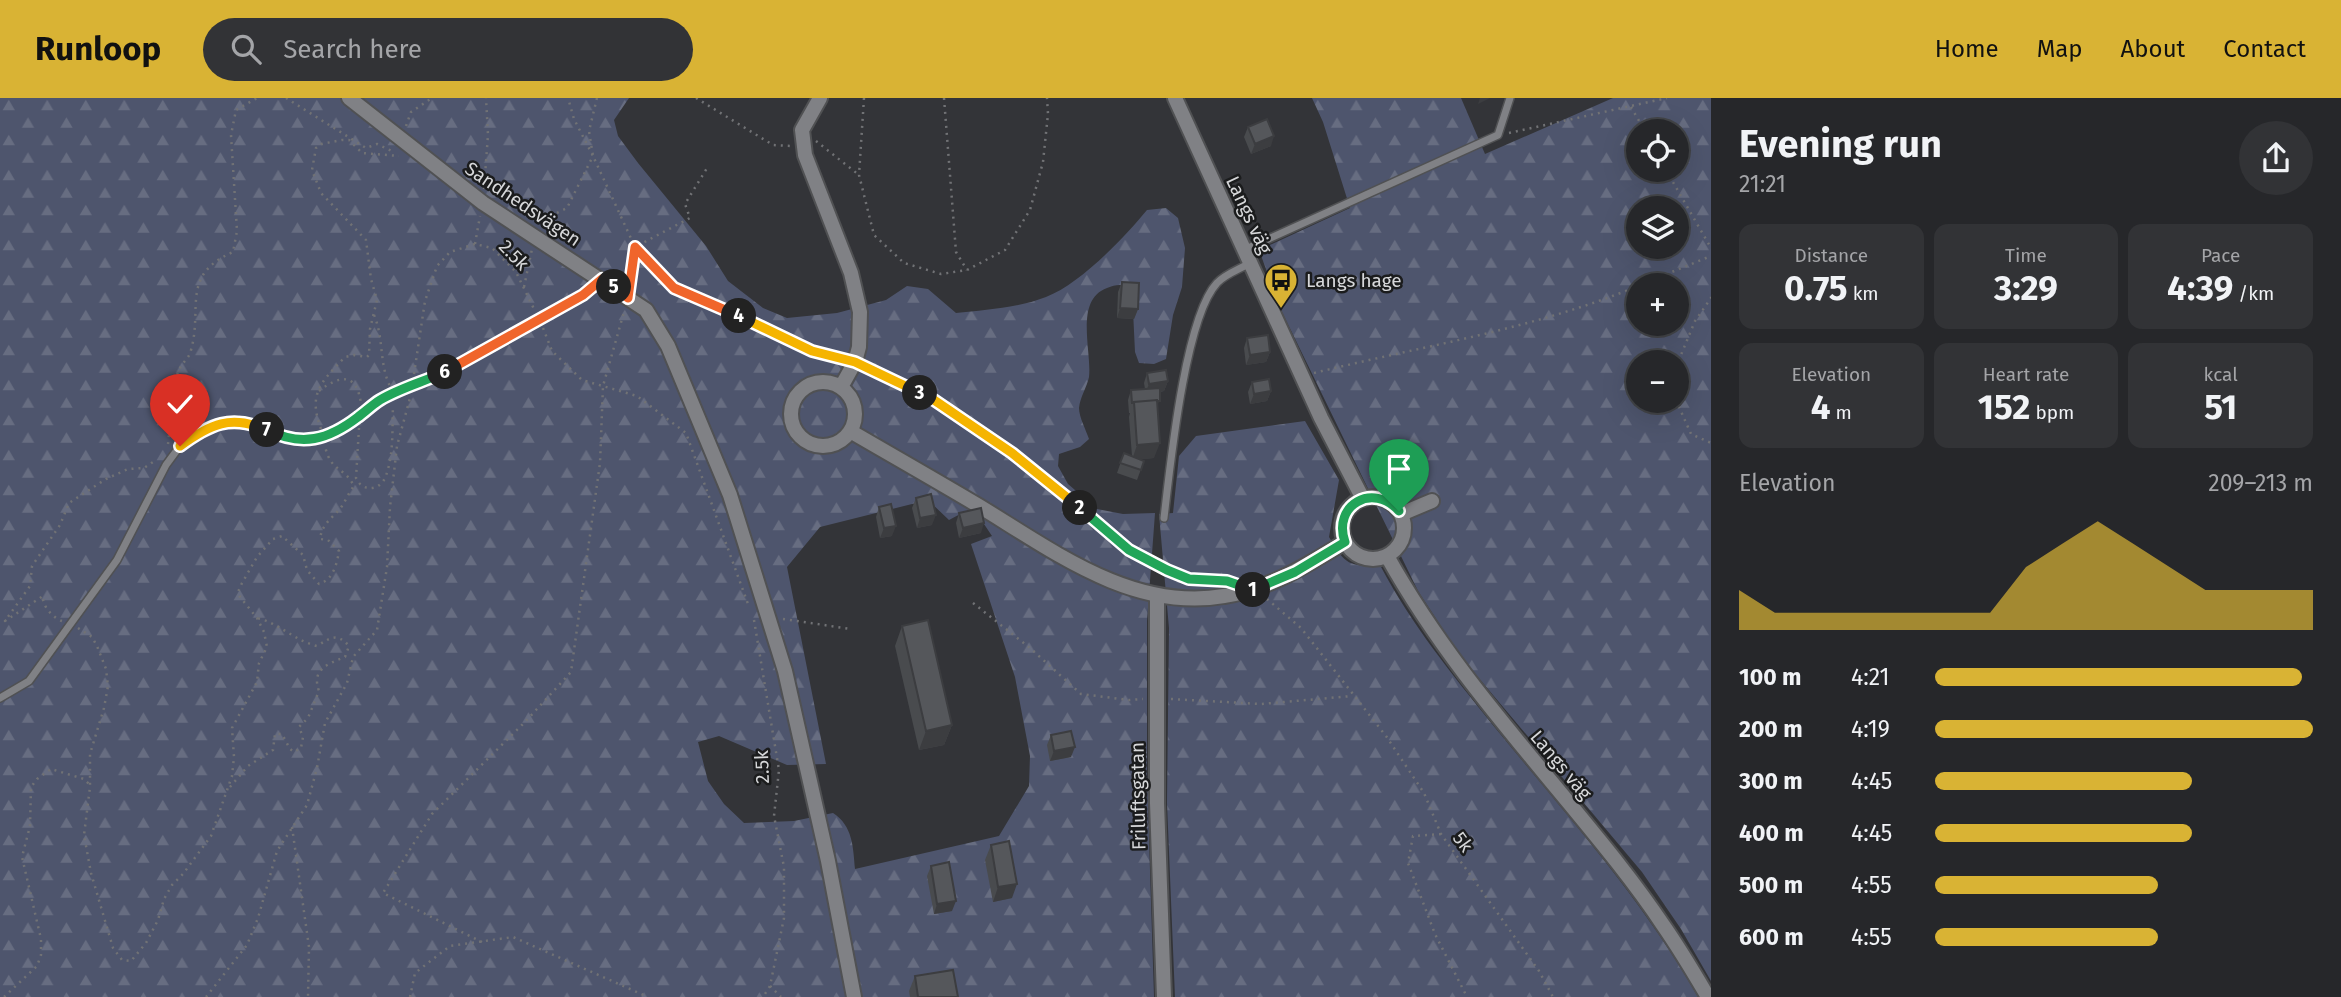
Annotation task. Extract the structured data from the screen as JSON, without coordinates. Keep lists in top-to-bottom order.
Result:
{
  "streets": {
    "street": ["Sandhedsvägen", "Langs väg", "Friluftsgatan"],
    "path": ["2.5k", "5k"]
  },
  "places": {
    "bus stop": ["Langs hage"]
  },
  "page": {
    "header": "Runloop",
    "search": "Search here",
    "nav": [
      "Home",
      "Map",
      "About",
      "Contact"
    ],
    "heading": ["Evening run", "21:21"],
    "map_buttons": ["+", "−"],
    "stats": [
      ["Distance", "0.75 km"],
      ["Time", "3:29"],
      ["Pace", "4:39 /km"],
      ["Elevation", "4 m"],
      ["Heart rate", "152 bpm"],
      ["kcal", "51"]
    ],
    "pins": [
      "5",
      "4",
      "6",
      "3",
      "7",
      "2",
      "1"
    ],
    "chart": ["Elevation", "209–213 m"],
    "list": [
      {
        "name": "100 m",
        "note": "4:21"
      },
      {
        "name": "200 m",
        "note": "4:19"
      },
      {
        "name": "300 m",
        "note": "4:45"
      },
      {
        "name": "400 m",
        "note": "4:45"
      },
      {
        "name": "500 m",
        "note": "4:55"
      },
      {
        "name": "600 m",
        "note": "4:55"
      }
    ]
  }
}
